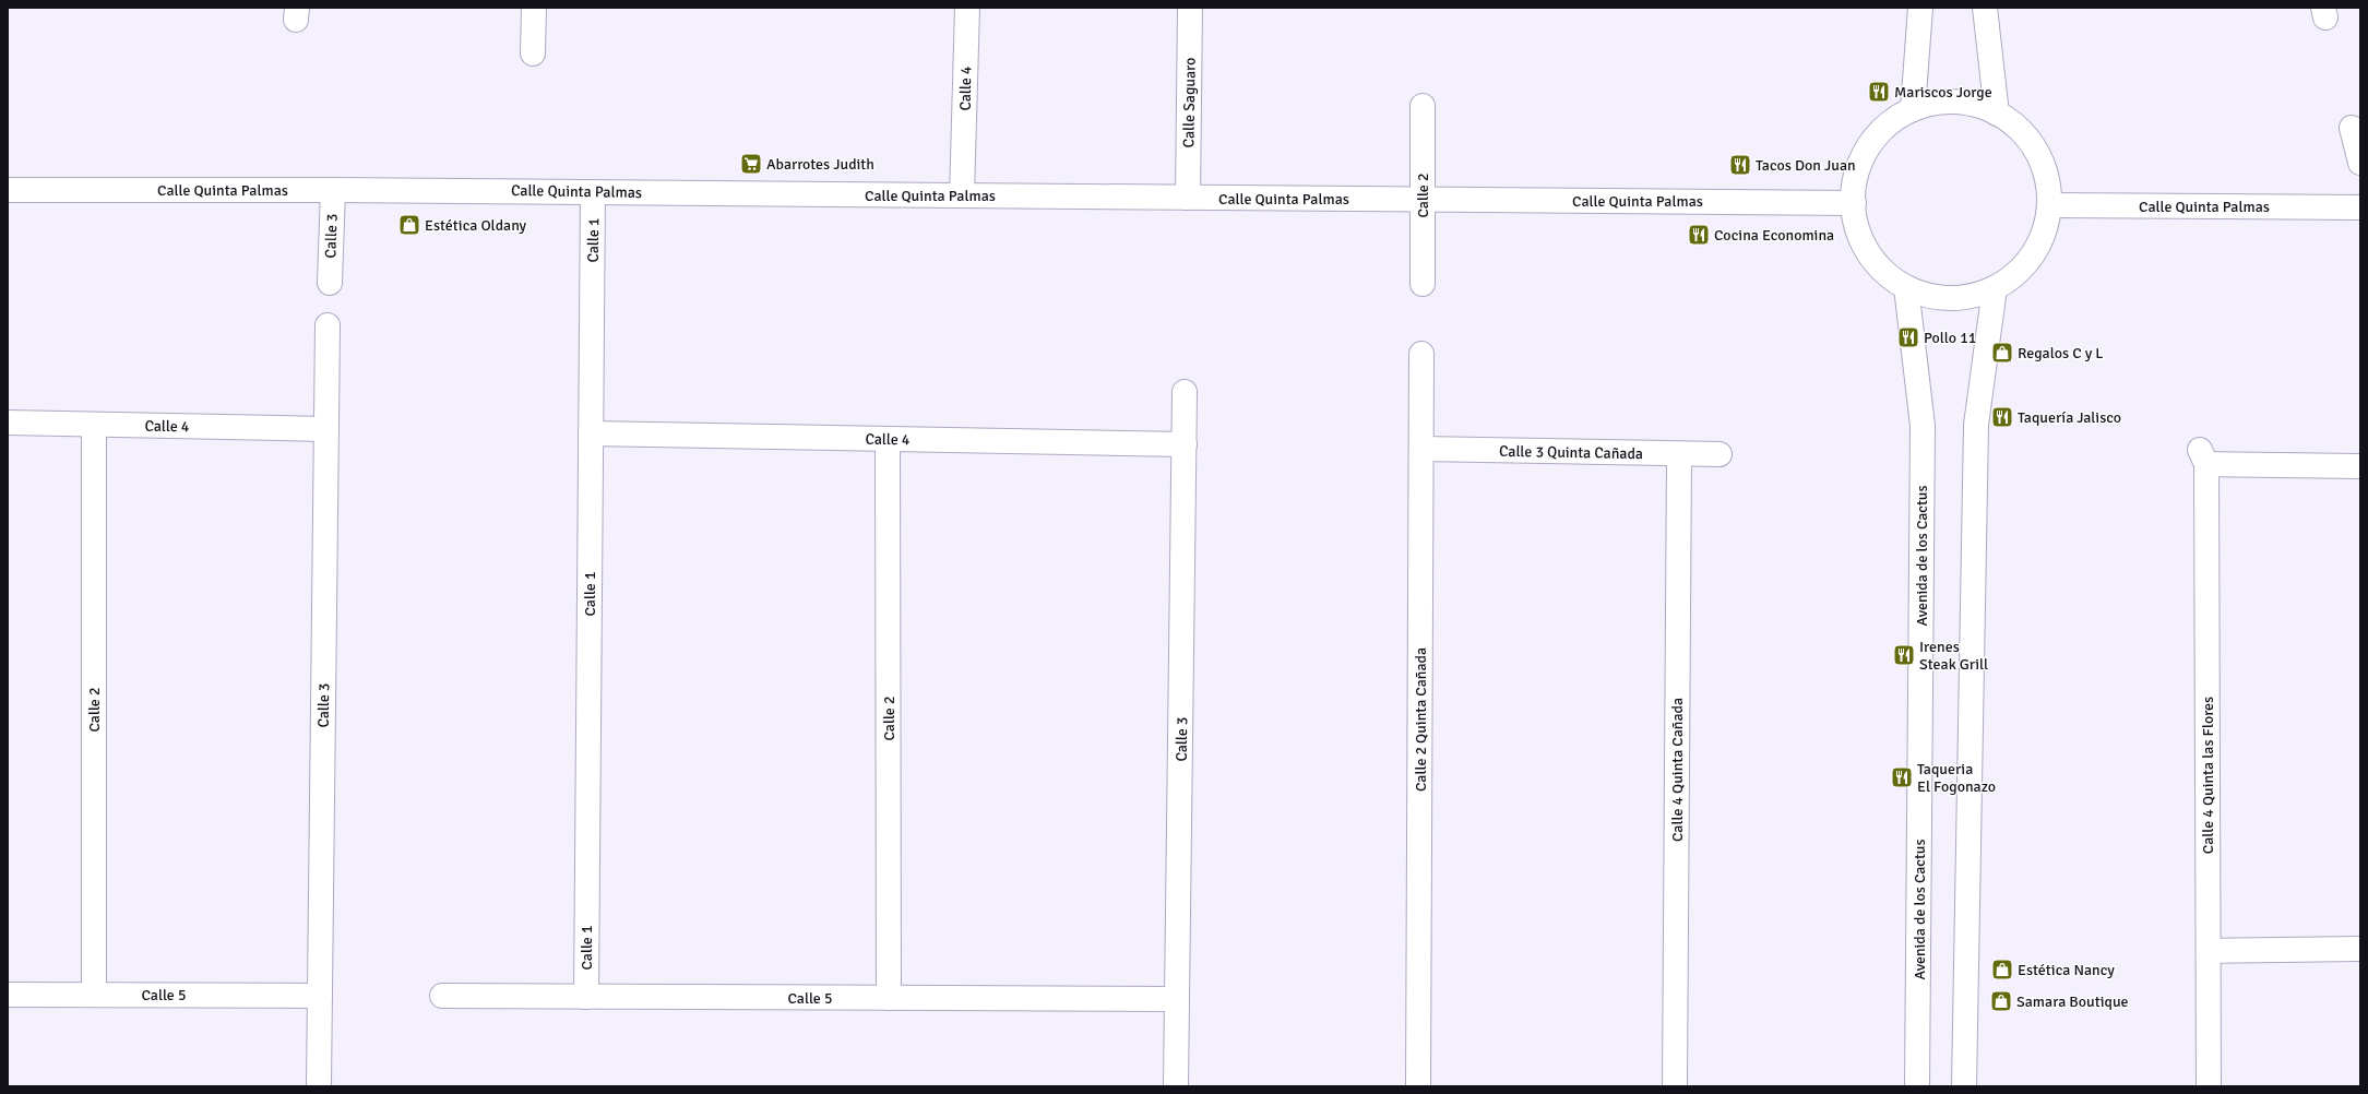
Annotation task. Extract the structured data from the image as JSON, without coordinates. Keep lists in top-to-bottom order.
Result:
{
  "streets": {
    "street": [
      "Calle 4",
      "Calle Saguaro",
      "Calle Quinta Palmas",
      "Calle 2",
      "Calle 3",
      "Calle 1",
      "Calle 3 Quinta Cañada",
      "Avenida de los Cactus",
      "Calle 2 Quinta Cañada",
      "Calle 4 Quinta Cañada",
      "Calle 4 Quinta las Flores",
      "Calle 5"
    ]
  },
  "crossings": [
    ["Calle 4", "Calle Quinta Palmas"],
    ["Calle 4", "Calle 2"],
    ["Calle 4", "Calle 3"],
    ["Calle 4", "Calle 1"],
    ["Calle Saguaro", "Calle Quinta Palmas"],
    ["Calle Quinta Palmas", "Calle 2"],
    ["Calle Quinta Palmas", "Calle 3"],
    ["Calle Quinta Palmas", "Calle 1"],
    ["Calle 2", "Calle 5"],
    ["Calle 3", "Calle 5"],
    ["Calle 1", "Calle 5"],
    ["Calle 3 Quinta Cañada", "Calle 2 Quinta Cañada"],
    ["Calle 3 Quinta Cañada", "Calle 4 Quinta Cañada"]
  ],
  "places": {
    "restaurant": [
      "Mariscos Jorge",
      "Tacos Don Juan",
      "Cocina Economina",
      "Pollo 11",
      "Taquería Jalisco",
      "Irenes Steak Grill",
      "Taqueria El Fogonazo"
    ],
    "supermarket": ["Abarrotes Judith"],
    "shop": [
      "Estética Oldany",
      "Regalos C y L",
      "Estética Nancy",
      "Samara Boutique"
    ]
  }
}
